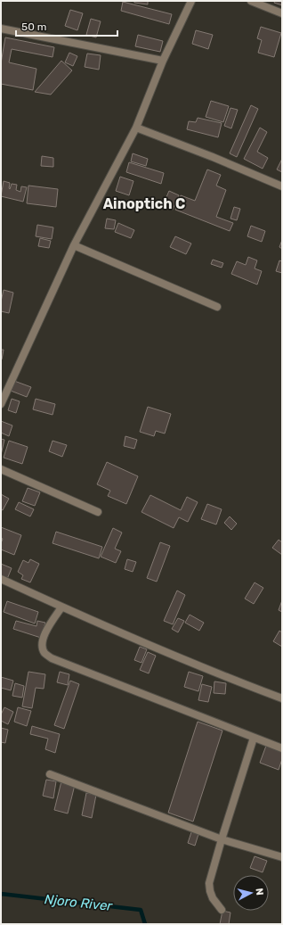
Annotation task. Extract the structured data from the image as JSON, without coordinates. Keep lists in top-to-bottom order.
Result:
{
  "districts": ["Ainoptich C"],
  "water": ["Njoro River"],
  "scale_bar": "50 m",
  "north": "right"
}
